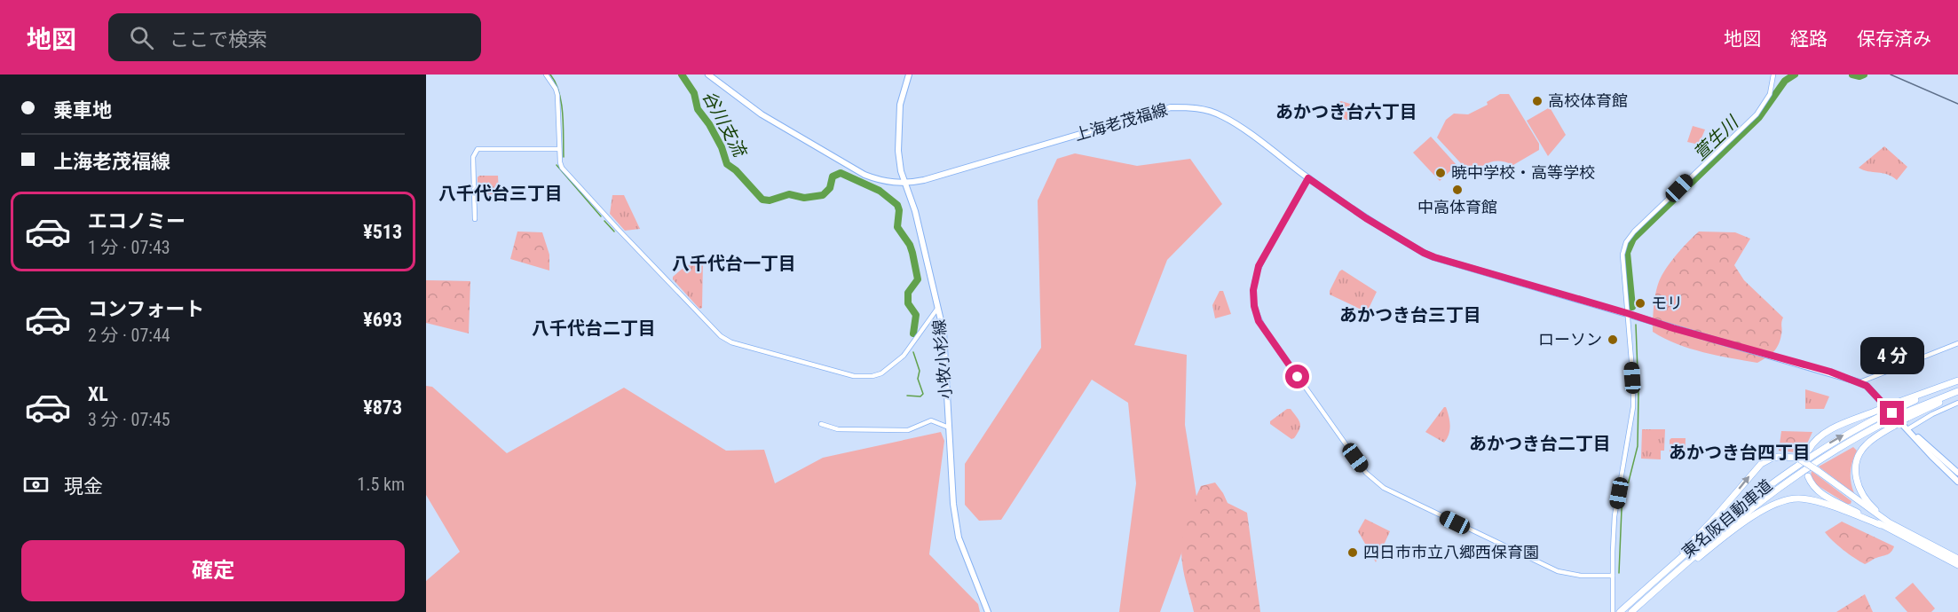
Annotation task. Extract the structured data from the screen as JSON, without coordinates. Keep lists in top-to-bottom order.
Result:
{
  "streets": {
    "highway": ["東名阪自動車道"],
    "main road": ["上海老茂福線", "小牧小杉線"]
  },
  "crossings": [
    ["上海老茂福線", "小牧小杉線"]
  ],
  "districts": [
    "あかつき台六丁目",
    "八千代台三丁目",
    "八千代台一丁目",
    "あかつき台三丁目",
    "八千代台二丁目",
    "あかつき台二丁目",
    "あかつき台四丁目"
  ],
  "water": ["谷川支流", "萱生川"],
  "places": [
    "高校体育館",
    "暁中学校・高等学校",
    "中高体育館",
    "モリ",
    "ローソン",
    "四日市市立八郷西保育園"
  ],
  "page": {
    "header": "地図",
    "search": "ここで検索",
    "nav": ["地図", "経路", "保存済み"],
    "banner": ["乗車地", "上海老茂福線"],
    "list": [
      {
        "name": "エコノミー",
        "note": "1 分 · 07:43",
        "value": "¥513"
      },
      {
        "name": "コンフォート",
        "note": "2 分 · 07:44",
        "value": "¥693"
      },
      {
        "name": "XL",
        "note": "3 分 · 07:45",
        "value": "¥873"
      }
    ],
    "bubble": "4 分",
    "pay": ["現金", "1.5 km"],
    "buttons": "確定"
  }
}
